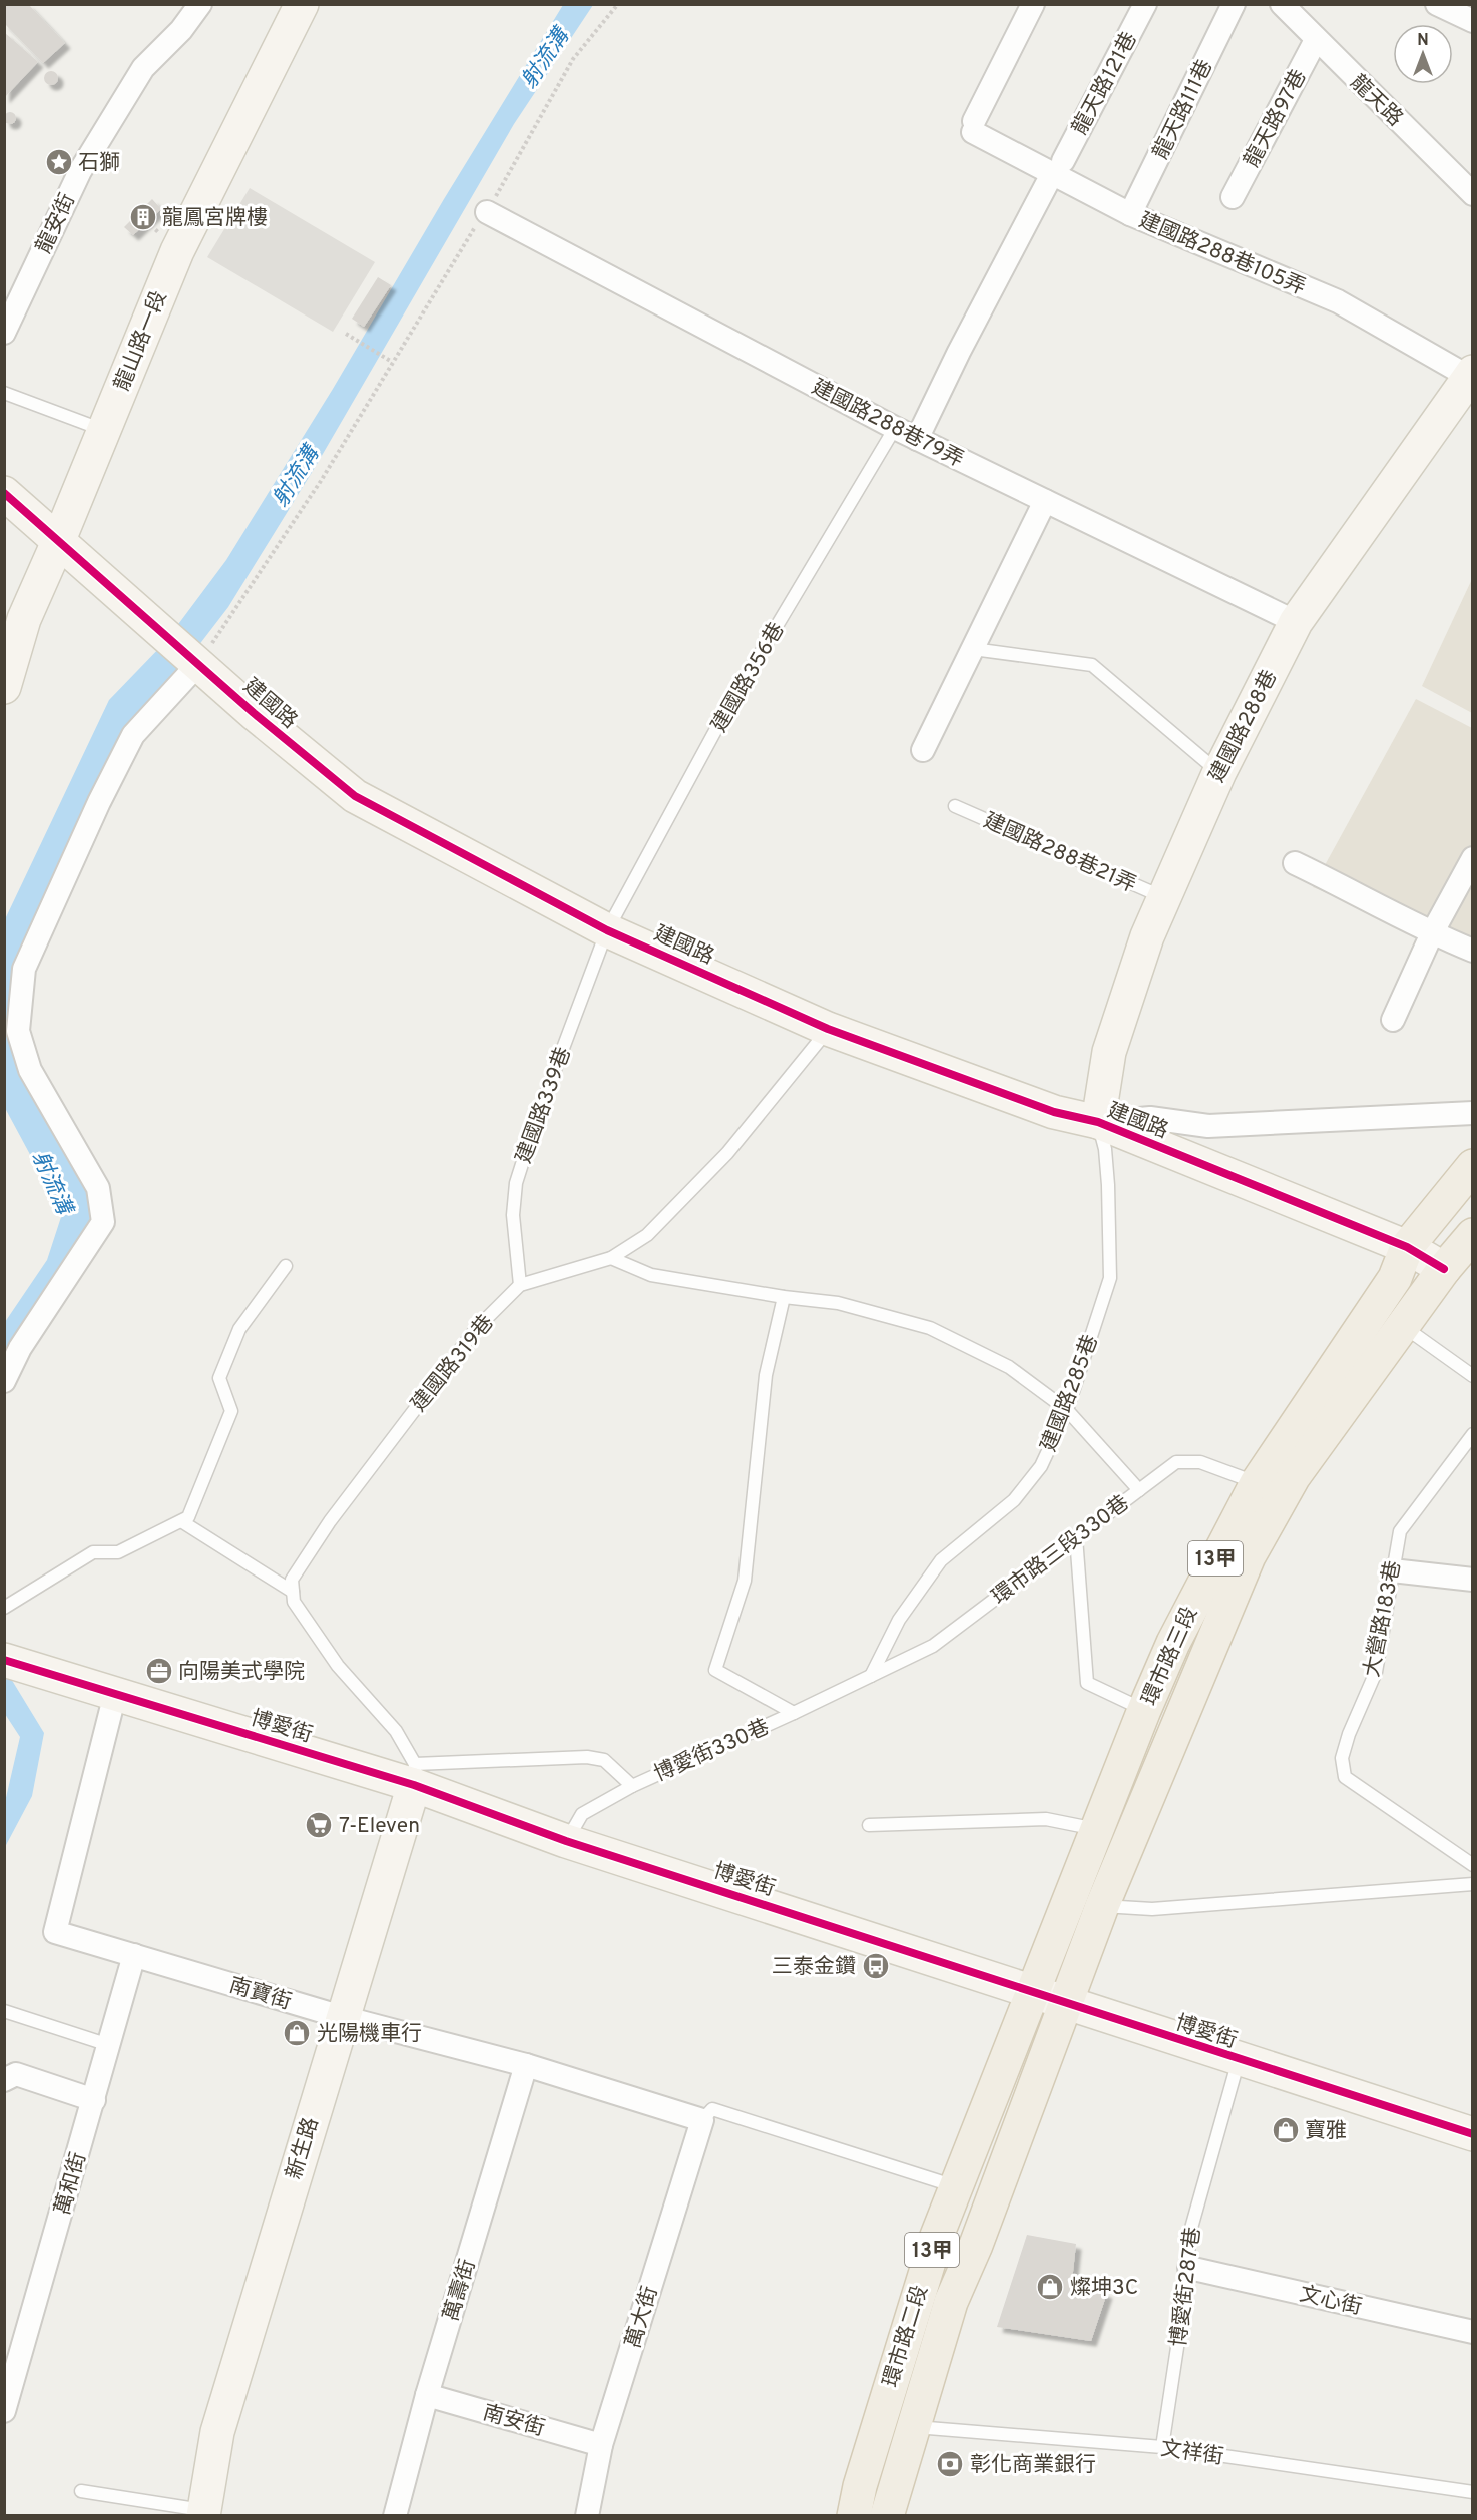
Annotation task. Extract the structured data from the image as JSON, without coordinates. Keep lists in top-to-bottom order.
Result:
{
  "streets": {
    "main road": ["13甲", "環市路三段", "環市路二段"],
    "street": [
      "龍天路121巷",
      "龍天路",
      "龍天路111巷",
      "龍天路97巷",
      "龍安街",
      "建國路288巷105弄",
      "龍山路一段",
      "建國路288巷79弄",
      "建國路",
      "建國路288巷",
      "博愛街",
      "南寶街",
      "新生路",
      "萬和街",
      "萬壽街",
      "文心街",
      "萬大街",
      "南安街"
    ],
    "lane": [
      "建國路356巷",
      "建國路288巷21弄",
      "建國路339巷",
      "建國路319巷",
      "建國路285巷",
      "環市路三段330巷",
      "大營路183巷",
      "博愛街330巷",
      "博愛街287巷",
      "文祥街"
    ]
  },
  "crossings": [
    ["龍天路121巷", "建國路288巷105弄"],
    ["龍天路121巷", "建國路288巷79弄"],
    ["龍天路", "龍天路97巷"],
    ["龍天路111巷", "建國路288巷105弄"],
    ["建國路288巷105弄", "建國路288巷"],
    ["龍山路一段", "建國路"],
    ["建國路288巷79弄", "建國路356巷"],
    ["建國路288巷79弄", "建國路288巷"],
    ["建國路356巷", "建國路"],
    ["建國路356巷", "建國路339巷"],
    ["建國路", "建國路288巷"],
    ["建國路", "建國路339巷"],
    ["建國路", "建國路319巷"],
    ["建國路", "建國路285巷"],
    ["建國路", "環市路三段"],
    ["建國路288巷", "建國路288巷21弄"],
    ["建國路288巷", "建國路285巷"],
    ["建國路339巷", "建國路319巷"],
    ["建國路285巷", "環市路三段330巷"],
    ["建國路285巷", "博愛街330巷"],
    ["環市路三段330巷", "環市路三段"],
    ["環市路三段330巷", "博愛街330巷"],
    ["環市路三段", "博愛街"],
    ["環市路三段", "環市路二段"],
    ["博愛街", "博愛街330巷"],
    ["博愛街", "南寶街"],
    ["博愛街", "新生路"],
    ["博愛街", "博愛街287巷"],
    ["博愛街", "環市路二段"],
    ["南寶街", "新生路"],
    ["南寶街", "萬和街"],
    ["南寶街", "萬壽街"],
    ["南寶街", "萬大街"],
    ["博愛街287巷", "文心街"],
    ["博愛街287巷", "文祥街"],
    ["萬壽街", "南安街"],
    ["萬大街", "南安街"],
    ["環市路二段", "文祥街"]
  ],
  "water": ["射流溝"],
  "places": {
    "place": ["石獅"],
    "building": ["龍鳳宮牌樓"],
    "office": ["向陽美式學院"],
    "supermarket": ["7-Eleven"],
    "bus stop": ["三泰金鑽"],
    "shop": ["光陽機車行", "寶雅", "燦坤3C"],
    "bank": ["彰化商業銀行"]
  },
  "north": "top"
}
